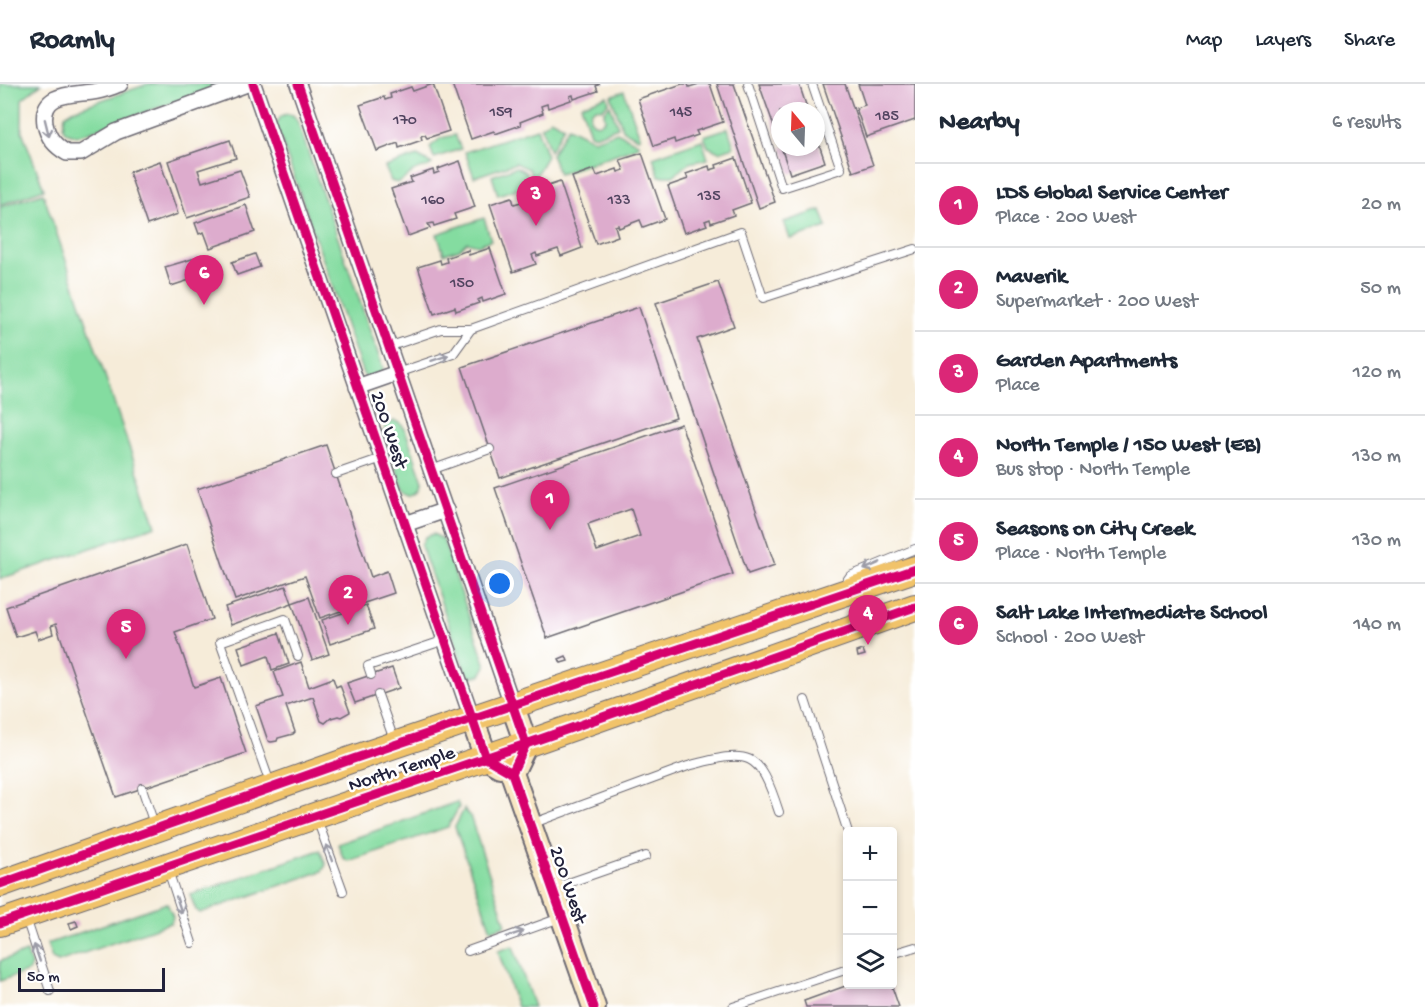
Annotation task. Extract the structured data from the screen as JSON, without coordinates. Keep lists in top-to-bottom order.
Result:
{
  "streets": {
    "main road": ["North Temple"],
    "street": ["200 West"]
  },
  "crossings": [
    ["200 West", "North Temple"]
  ],
  "house_numbers": [
    "159",
    "145",
    "185",
    "170",
    "135",
    "160",
    "133",
    "150"
  ],
  "scale_bar": "50 m",
  "north": "top",
  "page": {
    "header": "Roamly",
    "nav": ["Map", "Layers", "Share"],
    "heading": ["Nearby", "6 results"],
    "list": [
      {
        "mark": "1",
        "name": "LDS Global Service Center",
        "note": "Place · 200 West",
        "value": "20 m"
      },
      {
        "mark": "2",
        "name": "Maverik",
        "note": "Supermarket · 200 West",
        "value": "50 m"
      },
      {
        "mark": "3",
        "name": "Garden Apartments",
        "note": "Place",
        "value": "120 m"
      },
      {
        "mark": "4",
        "name": "North Temple / 150 West (EB)",
        "note": "Bus stop · North Temple",
        "value": "130 m"
      },
      {
        "mark": "5",
        "name": "Seasons on City Creek",
        "note": "Place · North Temple",
        "value": "130 m"
      },
      {
        "mark": "6",
        "name": "Salt Lake Intermediate School",
        "note": "School · 200 West",
        "value": "140 m"
      }
    ],
    "pins": [
      "3",
      "6",
      "1",
      "2",
      "4",
      "5"
    ],
    "map_buttons": ["+", "−"],
    "scale": "50 m"
  }
}
